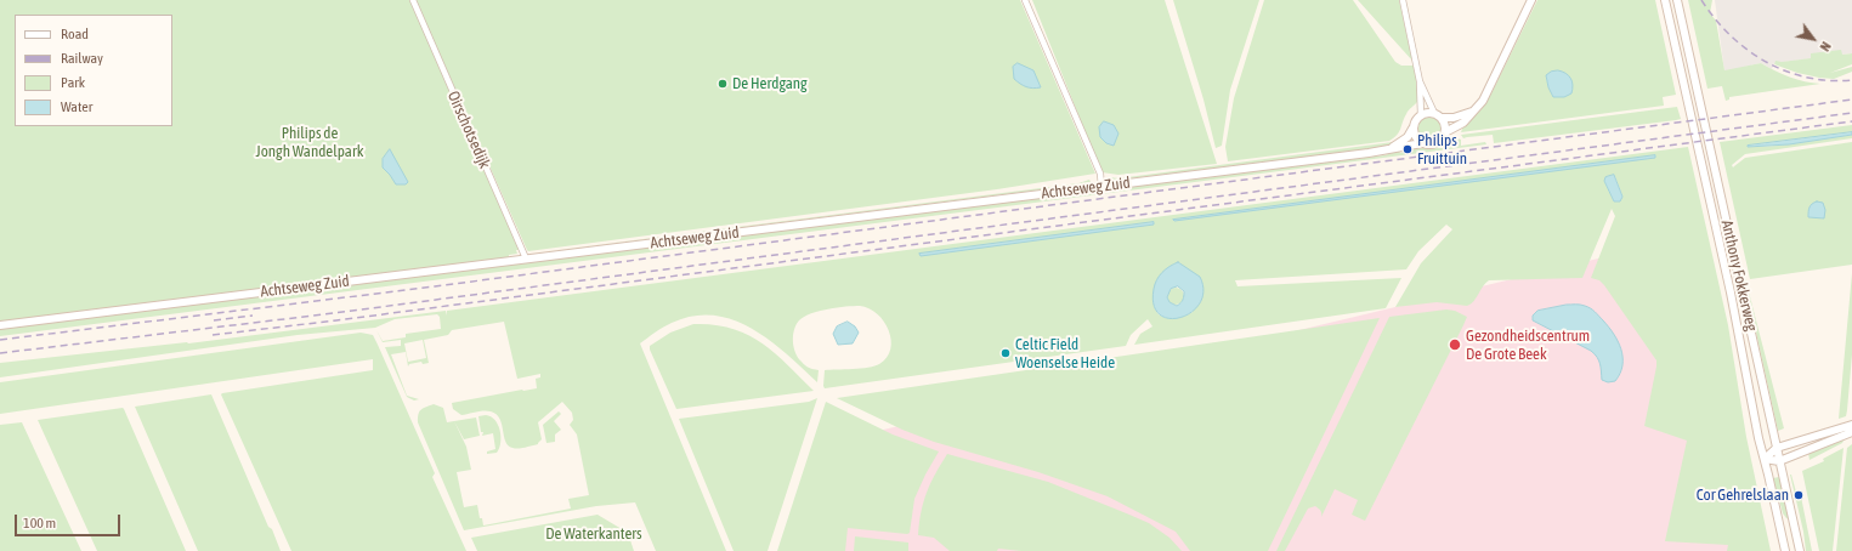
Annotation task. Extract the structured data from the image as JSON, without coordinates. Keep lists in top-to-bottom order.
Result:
{
  "streets": {
    "street": ["Oirschotsedijk", "Achtseweg Zuid", "Anthony Fokkerweg"]
  },
  "crossings": [
    ["Oirschotsedijk", "Achtseweg Zuid"]
  ],
  "parks": ["Philips de Jongh Wandelpark", "De Waterkanters"],
  "places": [
    "De Herdgang",
    "Philips Fruittuin",
    "Gezondheidscentrum De Grote Beek",
    "Celtic Field Woenselse Heide",
    "Cor Gehrelslaan"
  ],
  "legend": [
    "Road",
    "Railway",
    "Park",
    "Water"
  ],
  "scale_bar": "100 m",
  "north": "bottom right"
}
